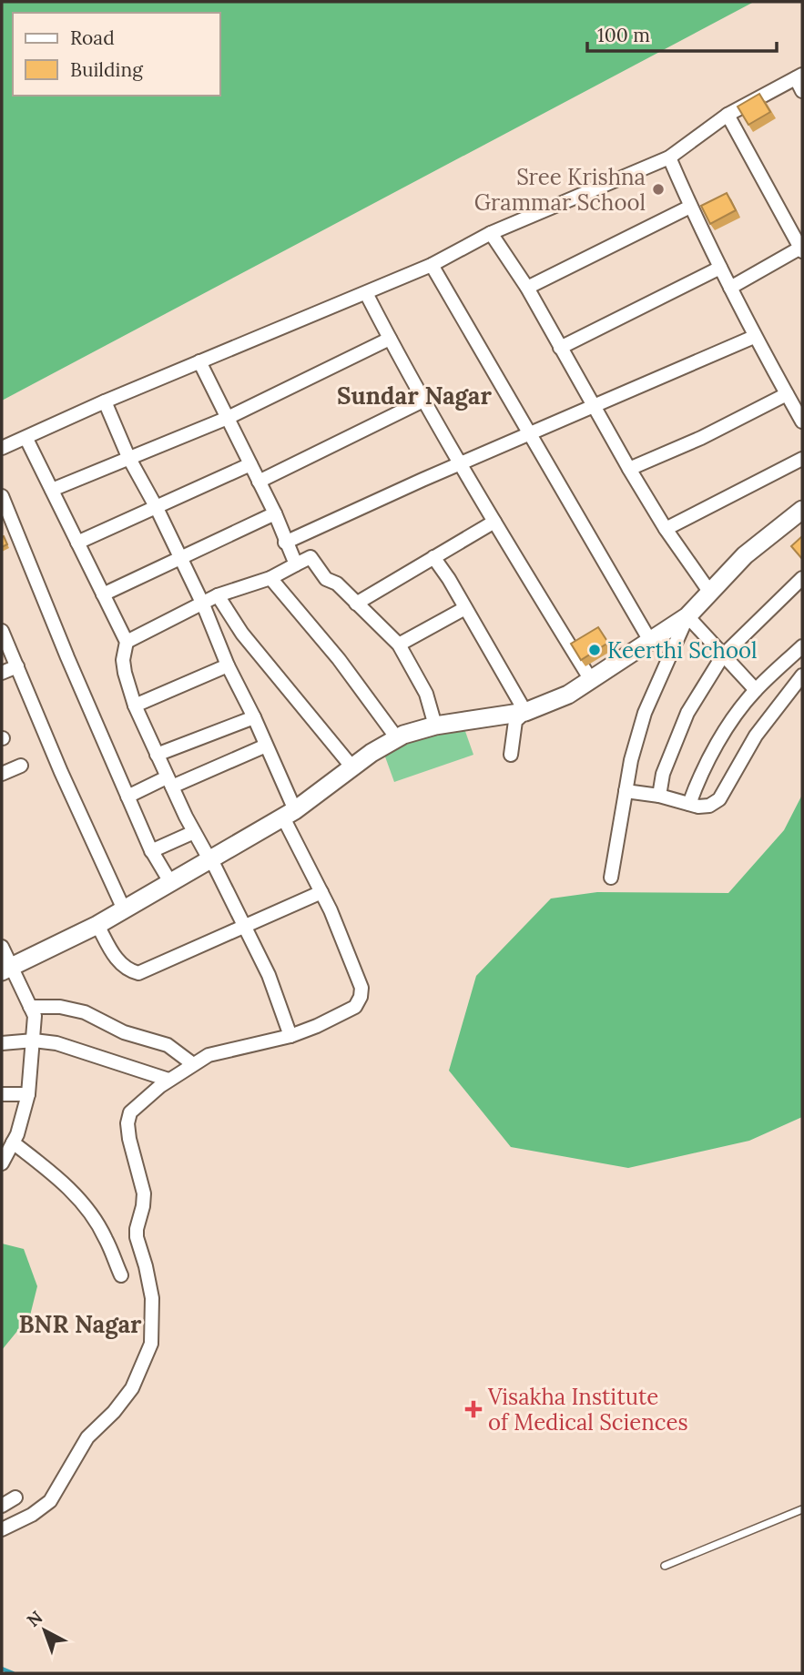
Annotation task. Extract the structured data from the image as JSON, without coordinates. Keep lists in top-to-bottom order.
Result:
{
  "districts": ["Sundar Nagar", "BNR Nagar"],
  "places": {
    "other": ["Sree Krishna Grammar School", "Keerthi School"],
    "health": ["Visakha Institute of Medical Sciences"]
  },
  "legend": ["Road", "Building"],
  "scale_bar": "100 m",
  "north": "top left"
}
